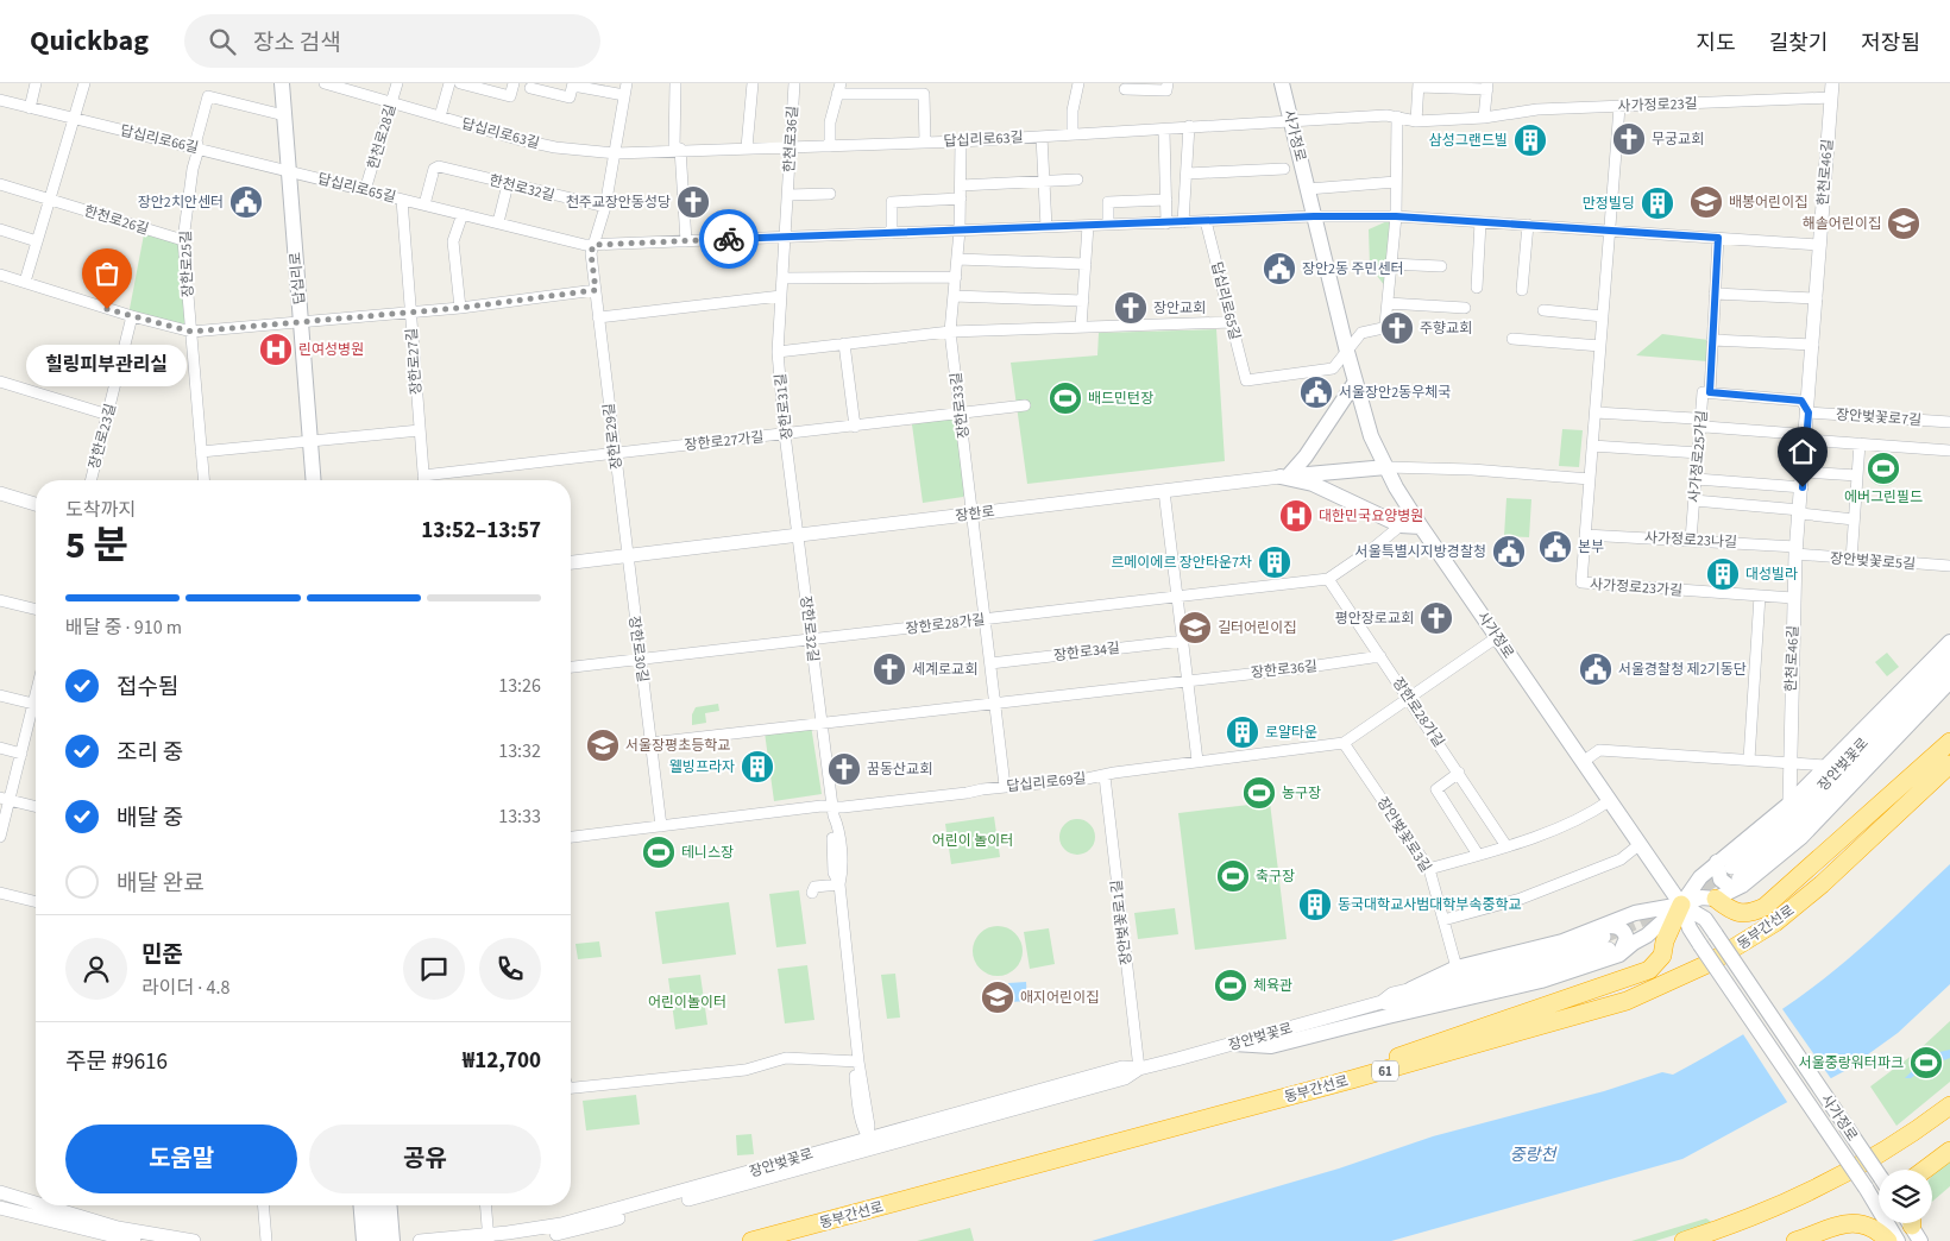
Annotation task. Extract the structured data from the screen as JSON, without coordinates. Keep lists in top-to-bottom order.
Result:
{
  "streets": {
    "highway": ["동부간선로", "61"],
    "main road": ["사가정로", "답십리로", "장한로"],
    "street": [
      "사가정로23길",
      "답십리로63길",
      "한천로28길",
      "답십리로66길",
      "한천로36길",
      "한천로46길",
      "답십리로65길",
      "한천로32길",
      "한천로26길",
      "장한로25길",
      "장한로27길",
      "장한로33길",
      "장한로31길",
      "장안벚꽃로7길",
      "장한로23길",
      "장한로29길",
      "장한로27가길",
      "사가정로25가길",
      "사가정로23나길",
      "장안벚꽃로5길",
      "사가정로23가길",
      "장한로28가길",
      "장한로32길",
      "장한로30길",
      "장한로34길",
      "장한로36길",
      "장안벚꽃로",
      "답십리로69길",
      "장안벚꽃로3길",
      "장안벚꽃로1길"
    ]
  },
  "crossings": [
    ["사가정로23길", "답십리로63길"],
    ["사가정로23길", "사가정로"],
    ["사가정로23길", "한천로46길"],
    ["사가정로23길", "사가정로23가길"],
    ["답십리로63길", "사가정로"],
    ["답십리로63길", "한천로28길"],
    ["답십리로63길", "한천로36길"],
    ["답십리로63길", "장한로33길"],
    ["사가정로", "답십리로65길"],
    ["사가정로", "장한로"],
    ["사가정로", "답십리로69길"],
    ["한천로28길", "답십리로65길"],
    ["답십리로66길", "답십리로65길"],
    ["답십리로66길", "장한로25길"],
    ["답십리로66길", "답십리로"],
    ["한천로36길", "답십리로65길"],
    ["한천로36길", "장한로31길"],
    ["한천로46길", "답십리로65길"],
    ["한천로46길", "장안벚꽃로7길"],
    ["한천로46길", "사가정로23나길"],
    ["한천로46길", "장안벚꽃로5길"],
    ["한천로46길", "사가정로23가길"],
    ["답십리로65길", "한천로32길"],
    ["답십리로65길", "답십리로"],
    ["답십리로65길", "장한로27길"],
    ["답십리로65길", "장한로33길"],
    ["답십리로65길", "장한로31길"],
    ["답십리로65길", "장한로29길"],
    ["답십리로65길", "사가정로25가길"],
    ["답십리로65길", "사가정로23가길"],
    ["한천로26길", "장한로25길"],
    ["장한로27길", "장한로27가길"],
    ["장한로33길", "장한로27가길"],
    ["장한로33길", "장한로"],
    ["장한로31길", "장한로27가길"],
    ["장한로31길", "장한로"],
    ["장한로31길", "장한로32길"],
    ["장한로29길", "장한로27가길"],
    ["장한로29길", "장한로"],
    ["장한로29길", "장한로30길"],
    ["사가정로25가길", "사가정로23나길"],
    ["장한로", "장한로32길"],
    ["장한로", "장한로30길"],
    ["사가정로23나길", "장안벚꽃로5길"],
    ["사가정로23나길", "사가정로23가길"],
    ["장한로28가길", "장한로32길"],
    ["장한로28가길", "장한로30길"],
    ["장한로28가길", "장한로36길"],
    ["장한로28가길", "답십리로69길"],
    ["장한로32길", "장안벚꽃로"],
    ["장한로32길", "답십리로69길"],
    ["장한로30길", "답십리로69길"],
    ["장안벚꽃로", "장안벚꽃로1길"],
    ["답십리로69길", "장안벚꽃로3길"],
    ["답십리로69길", "장안벚꽃로1길"]
  ],
  "water": ["중랑천"],
  "parks": ["어린이 놀이터", "어린이놀이터"],
  "places": {
    "church": [
      "무궁교회",
      "천주교장안동성당",
      "장안교회",
      "주향교회",
      "평안장로교회",
      "세계로교회",
      "꿈동산교회"
    ],
    "building": [
      "삼성그랜드빌",
      "만정빌딩",
      "르메이에르 장안타운7차",
      "대성빌라",
      "로얄타운",
      "웰빙프라자",
      "동국대학교사범대학부속중학교"
    ],
    "public building": [
      "장안2치안센터",
      "장안2동 주민센터",
      "서울장안2동우체국",
      "본부",
      "서울특별시지방경찰청",
      "서울경찰청 제2기동단"
    ],
    "school or university": [
      "배봉어린이집",
      "해솔어린이집",
      "길터어린이집",
      "서울장평초등학교",
      "애지어린이집"
    ],
    "other": ["힐링피부관리실"],
    "hospital": ["린여성병원", "대한민국요양병원"],
    "sports": [
      "배드민턴장",
      "에버그린필드",
      "농구장",
      "테니스장",
      "축구장",
      "체육관",
      "서울중랑워터파크"
    ]
  },
  "page": {
    "header": "Quickbag",
    "search": "장소 검색",
    "nav": ["지도", "길찾기", "저장됨"],
    "bubble": "힐링피부관리실",
    "heading": ["5 분", "도착까지", "13:52–13:57"],
    "panel": [
      "민준",
      "라이더 · 4.8",
      "주문 #9616",
      "₩12,700"
    ],
    "bar": "배달 중 · 910 m",
    "list": [
      ["접수됨", "13:26"],
      ["조리 중", "13:32"],
      ["배달 중", "13:33"],
      "배달 완료"
    ],
    "buttons": ["도움말", "공유"]
  }
}
